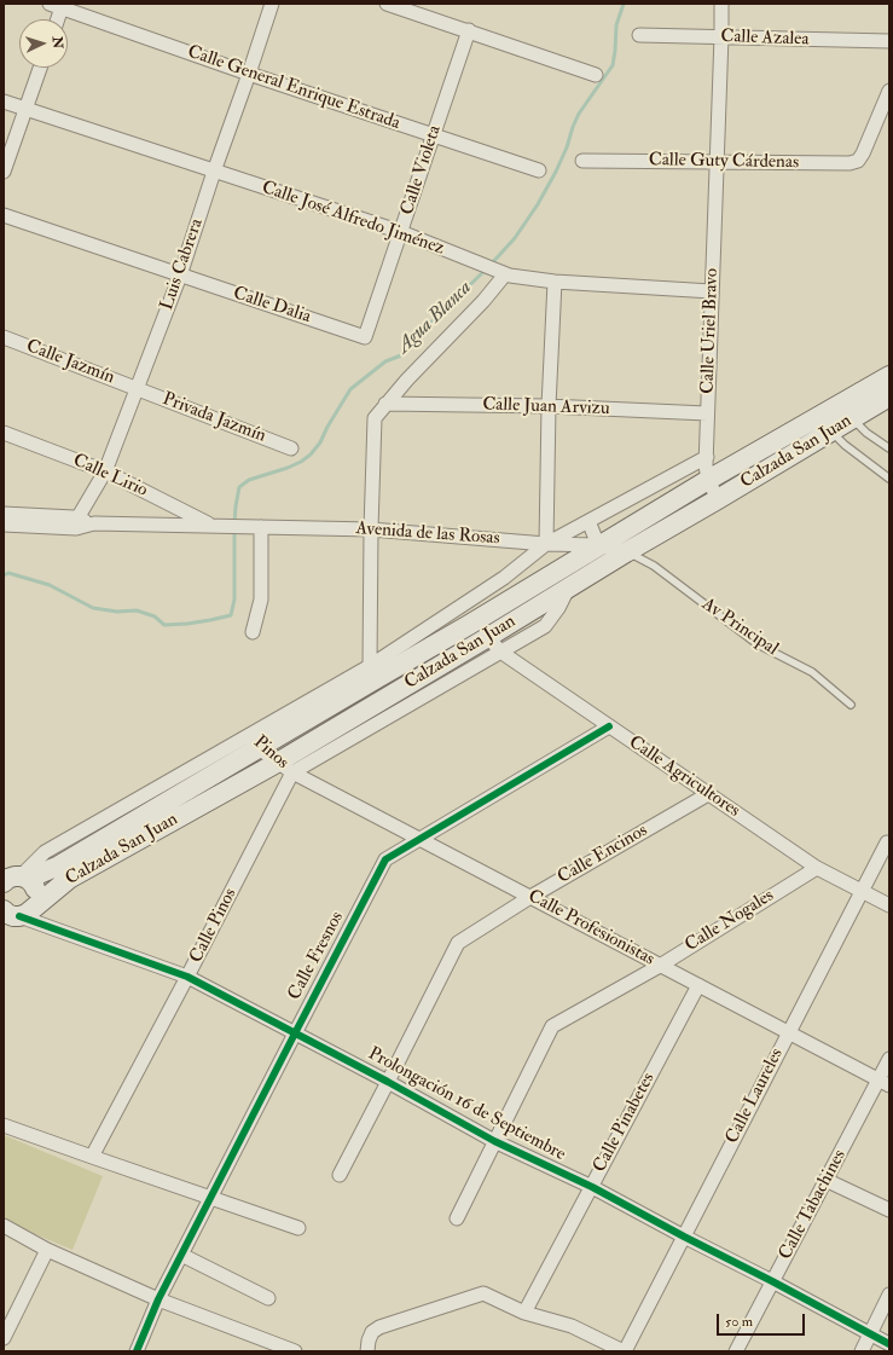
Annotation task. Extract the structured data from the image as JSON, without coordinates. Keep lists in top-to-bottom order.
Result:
{
  "streets": {
    "main road": ["Calzada San Juan"],
    "street": [
      "Calle Azalea",
      "Calle General Enrique Estrada",
      "Calle Guty Cárdenas",
      "Calle Violeta",
      "Calle José Alfredo Jiménez",
      "Luis Cabrera",
      "Calle Dalia",
      "Calle Uriel Bravo",
      "Calle Jazmín",
      "Calle Juan Arvizu",
      "Privada Jazmín",
      "Calle Lirio",
      "Avenida de las Rosas",
      "Pinos",
      "Calle Agricultores",
      "Calle Encinos",
      "Calle Nogales",
      "Calle Pinos",
      "Calle Profesionistas",
      "Calle Fresnos",
      "Calle Laureles",
      "Prolongación 16 de Septiembre",
      "Calle Pinabetes",
      "Calle Tabachines"
    ],
    "lane": ["Av Principal"]
  },
  "crossings": [
    ["Calle Azalea", "Calle Uriel Bravo"],
    ["Calle General Enrique Estrada", "Calle Violeta"],
    ["Calle General Enrique Estrada", "Luis Cabrera"],
    ["Calle Guty Cárdenas", "Calle Uriel Bravo"],
    ["Calle Violeta", "Calle José Alfredo Jiménez"],
    ["Calle Violeta", "Calle Dalia"],
    ["Calle José Alfredo Jiménez", "Luis Cabrera"],
    ["Calle José Alfredo Jiménez", "Calle Uriel Bravo"],
    ["Luis Cabrera", "Calle Dalia"],
    ["Luis Cabrera", "Calle Jazmín"],
    ["Luis Cabrera", "Privada Jazmín"],
    ["Luis Cabrera", "Calle Lirio"],
    ["Calle Uriel Bravo", "Calle Juan Arvizu"],
    ["Calle Uriel Bravo", "Calzada San Juan"],
    ["Calle Jazmín", "Privada Jazmín"],
    ["Calzada San Juan", "Avenida de las Rosas"],
    ["Calzada San Juan", "Av Principal"],
    ["Calzada San Juan", "Pinos"],
    ["Calzada San Juan", "Calle Agricultores"],
    ["Calzada San Juan", "Calle Pinos"],
    ["Calzada San Juan", "Calle Profesionistas"],
    ["Calzada San Juan", "Prolongación 16 de Septiembre"],
    ["Calle Lirio", "Avenida de las Rosas"],
    ["Avenida de las Rosas", "Av Principal"],
    ["Pinos", "Calle Pinos"],
    ["Pinos", "Calle Profesionistas"],
    ["Calle Agricultores", "Calle Encinos"],
    ["Calle Agricultores", "Calle Nogales"],
    ["Calle Agricultores", "Calle Fresnos"],
    ["Calle Agricultores", "Calle Laureles"],
    ["Calle Encinos", "Calle Profesionistas"],
    ["Calle Encinos", "Prolongación 16 de Septiembre"],
    ["Calle Nogales", "Calle Profesionistas"],
    ["Calle Nogales", "Prolongación 16 de Septiembre"],
    ["Calle Pinos", "Calle Profesionistas"],
    ["Calle Pinos", "Prolongación 16 de Septiembre"],
    ["Calle Profesionistas", "Calle Fresnos"],
    ["Calle Profesionistas", "Calle Laureles"],
    ["Calle Profesionistas", "Calle Pinabetes"],
    ["Calle Profesionistas", "Calle Tabachines"],
    ["Calle Fresnos", "Prolongación 16 de Septiembre"],
    ["Calle Laureles", "Prolongación 16 de Septiembre"],
    ["Prolongación 16 de Septiembre", "Calle Pinabetes"],
    ["Prolongación 16 de Septiembre", "Calle Tabachines"]
  ],
  "water": ["Agua Blanca"],
  "scale_bar": "50 m",
  "north": "right"
}
